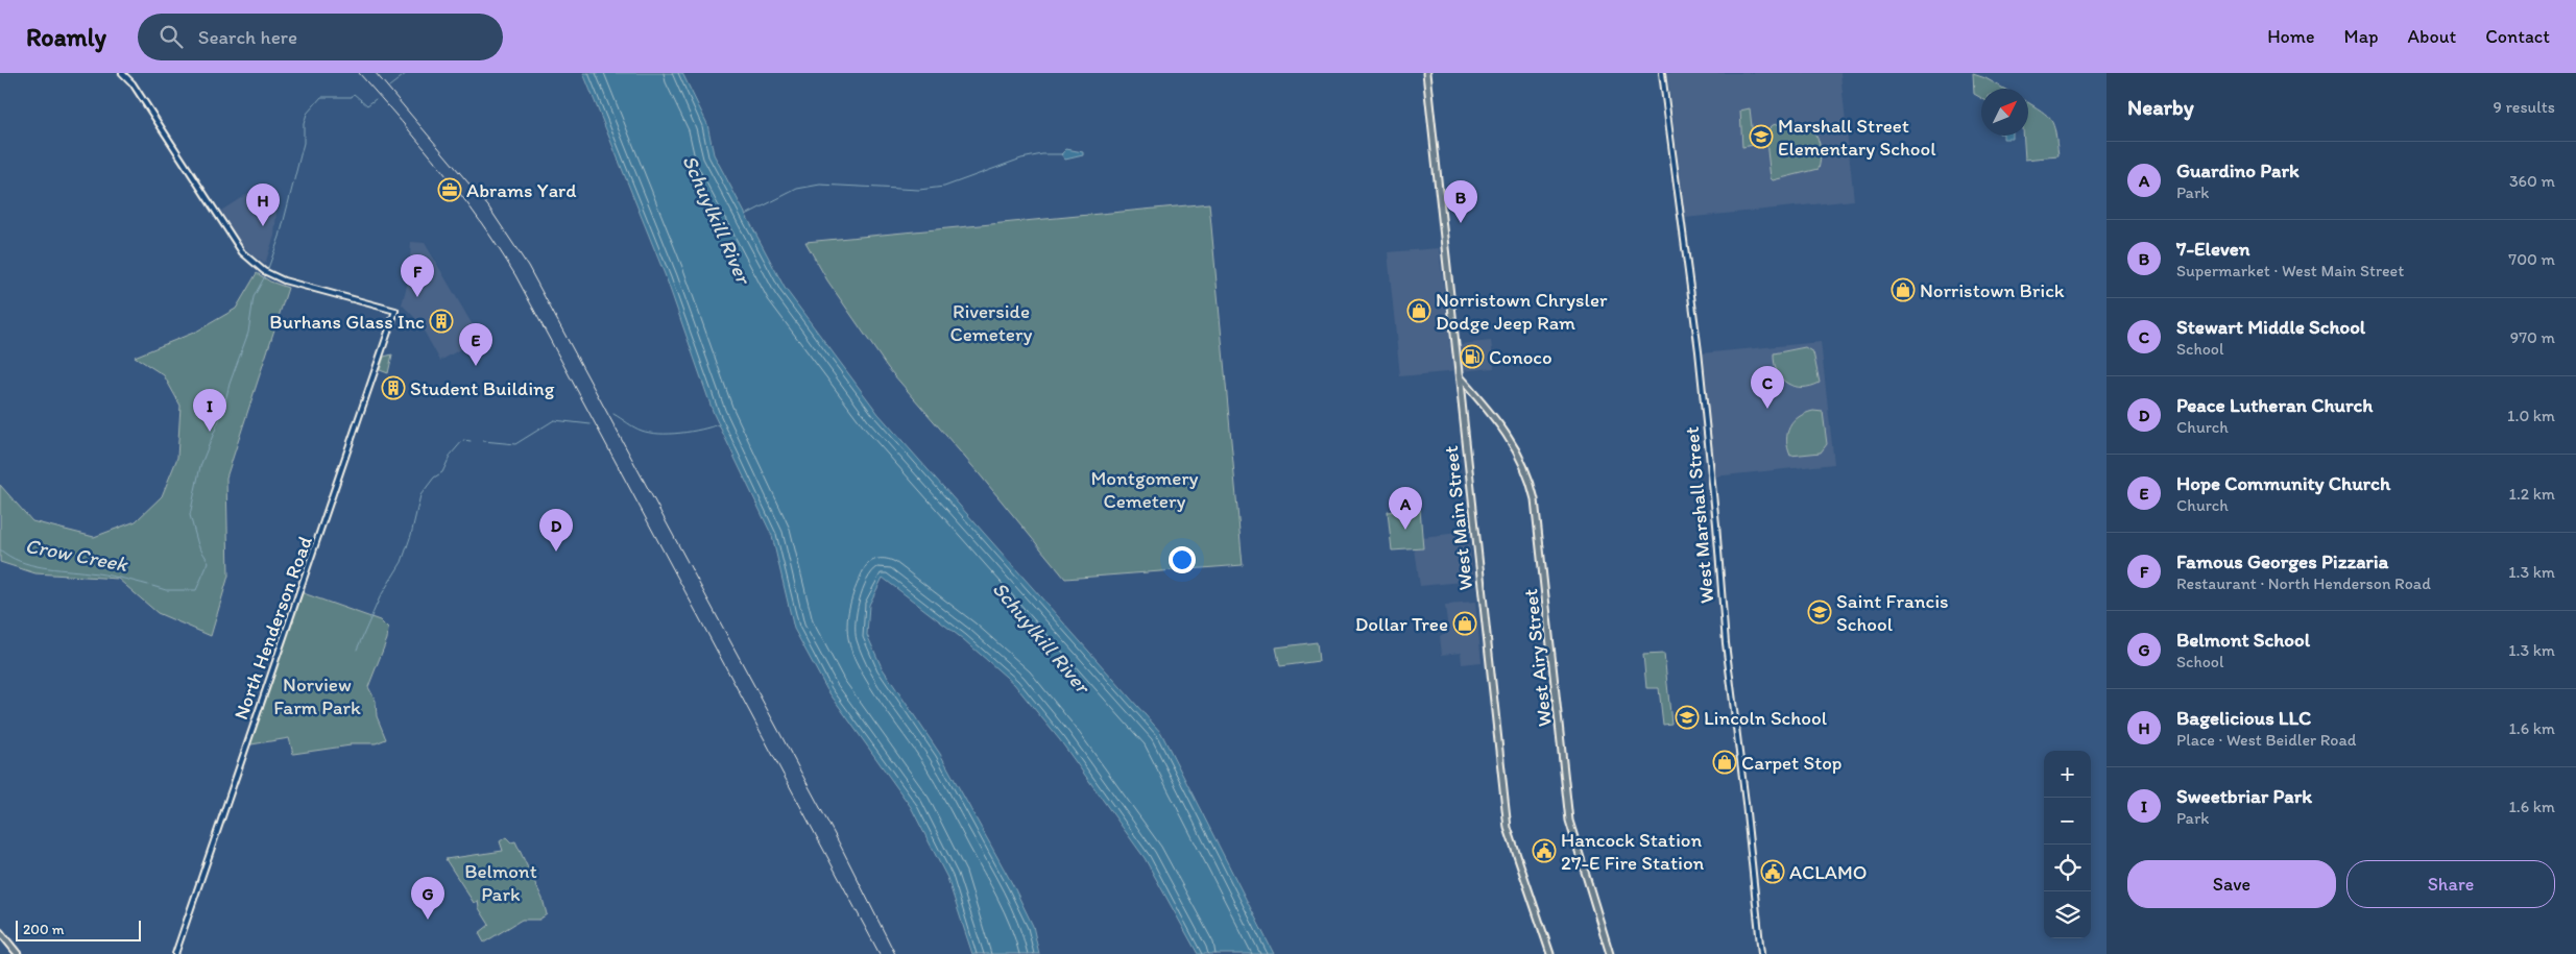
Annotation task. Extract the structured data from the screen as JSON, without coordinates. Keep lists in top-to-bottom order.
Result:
{
  "streets": {
    "main road": ["West Main Street", "West Airy Street"],
    "street": ["West Marshall Street", "North Henderson Road"]
  },
  "crossings": [
    ["West Main Street", "West Airy Street"]
  ],
  "water": ["Schuylkill River", "Crow Creek"],
  "parks": [
    "Riverside Cemetery",
    "Montgomery Cemetery",
    "Norview Farm Park",
    "Belmont Park"
  ],
  "places": {
    "school or university": ["Marshall Street Elementary School", "Saint Francis School", "Lincoln School"],
    "office": ["Abrams Yard"],
    "shop": [
      "Norristown Brick",
      "Norristown Chrysler Dodge Jeep Ram",
      "Dollar Tree",
      "Carpet Stop"
    ],
    "building": ["Burhans Glass Inc", "Student Building"],
    "fuel station": ["Conoco"],
    "public building": ["Hancock Station 27-E Fire Station", "ACLAMO"]
  },
  "scale_bar": "200 m",
  "north": "top right",
  "page": {
    "header": "Roamly",
    "search": "Search here",
    "nav": [
      "Home",
      "Map",
      "About",
      "Contact"
    ],
    "heading": ["Nearby", "9 results"],
    "list": [
      {
        "mark": "A",
        "name": "Guardino Park",
        "note": "Park",
        "value": "360 m"
      },
      {
        "mark": "B",
        "name": "7-Eleven",
        "note": "Supermarket · West Main Street",
        "value": "700 m"
      },
      {
        "mark": "C",
        "name": "Stewart Middle School",
        "note": "School",
        "value": "970 m"
      },
      {
        "mark": "D",
        "name": "Peace Lutheran Church",
        "note": "Church",
        "value": "1.0 km"
      },
      {
        "mark": "E",
        "name": "Hope Community Church",
        "note": "Church",
        "value": "1.2 km"
      },
      {
        "mark": "F",
        "name": "Famous Georges Pizzaria",
        "note": "Restaurant · North Henderson Road",
        "value": "1.3 km"
      },
      {
        "mark": "G",
        "name": "Belmont School",
        "note": "School",
        "value": "1.3 km"
      },
      {
        "mark": "H",
        "name": "Bagelicious LLC",
        "note": "Place · West Beidler Road",
        "value": "1.6 km"
      },
      {
        "mark": "I",
        "name": "Sweetbriar Park",
        "note": "Park",
        "value": "1.6 km"
      }
    ],
    "pins": [
      "B",
      "H",
      "F",
      "E",
      "C",
      "I",
      "A",
      "D",
      "G"
    ],
    "map_buttons": ["+", "−"],
    "buttons": ["Save", "Share"],
    "scale": "200 m"
  }
}
